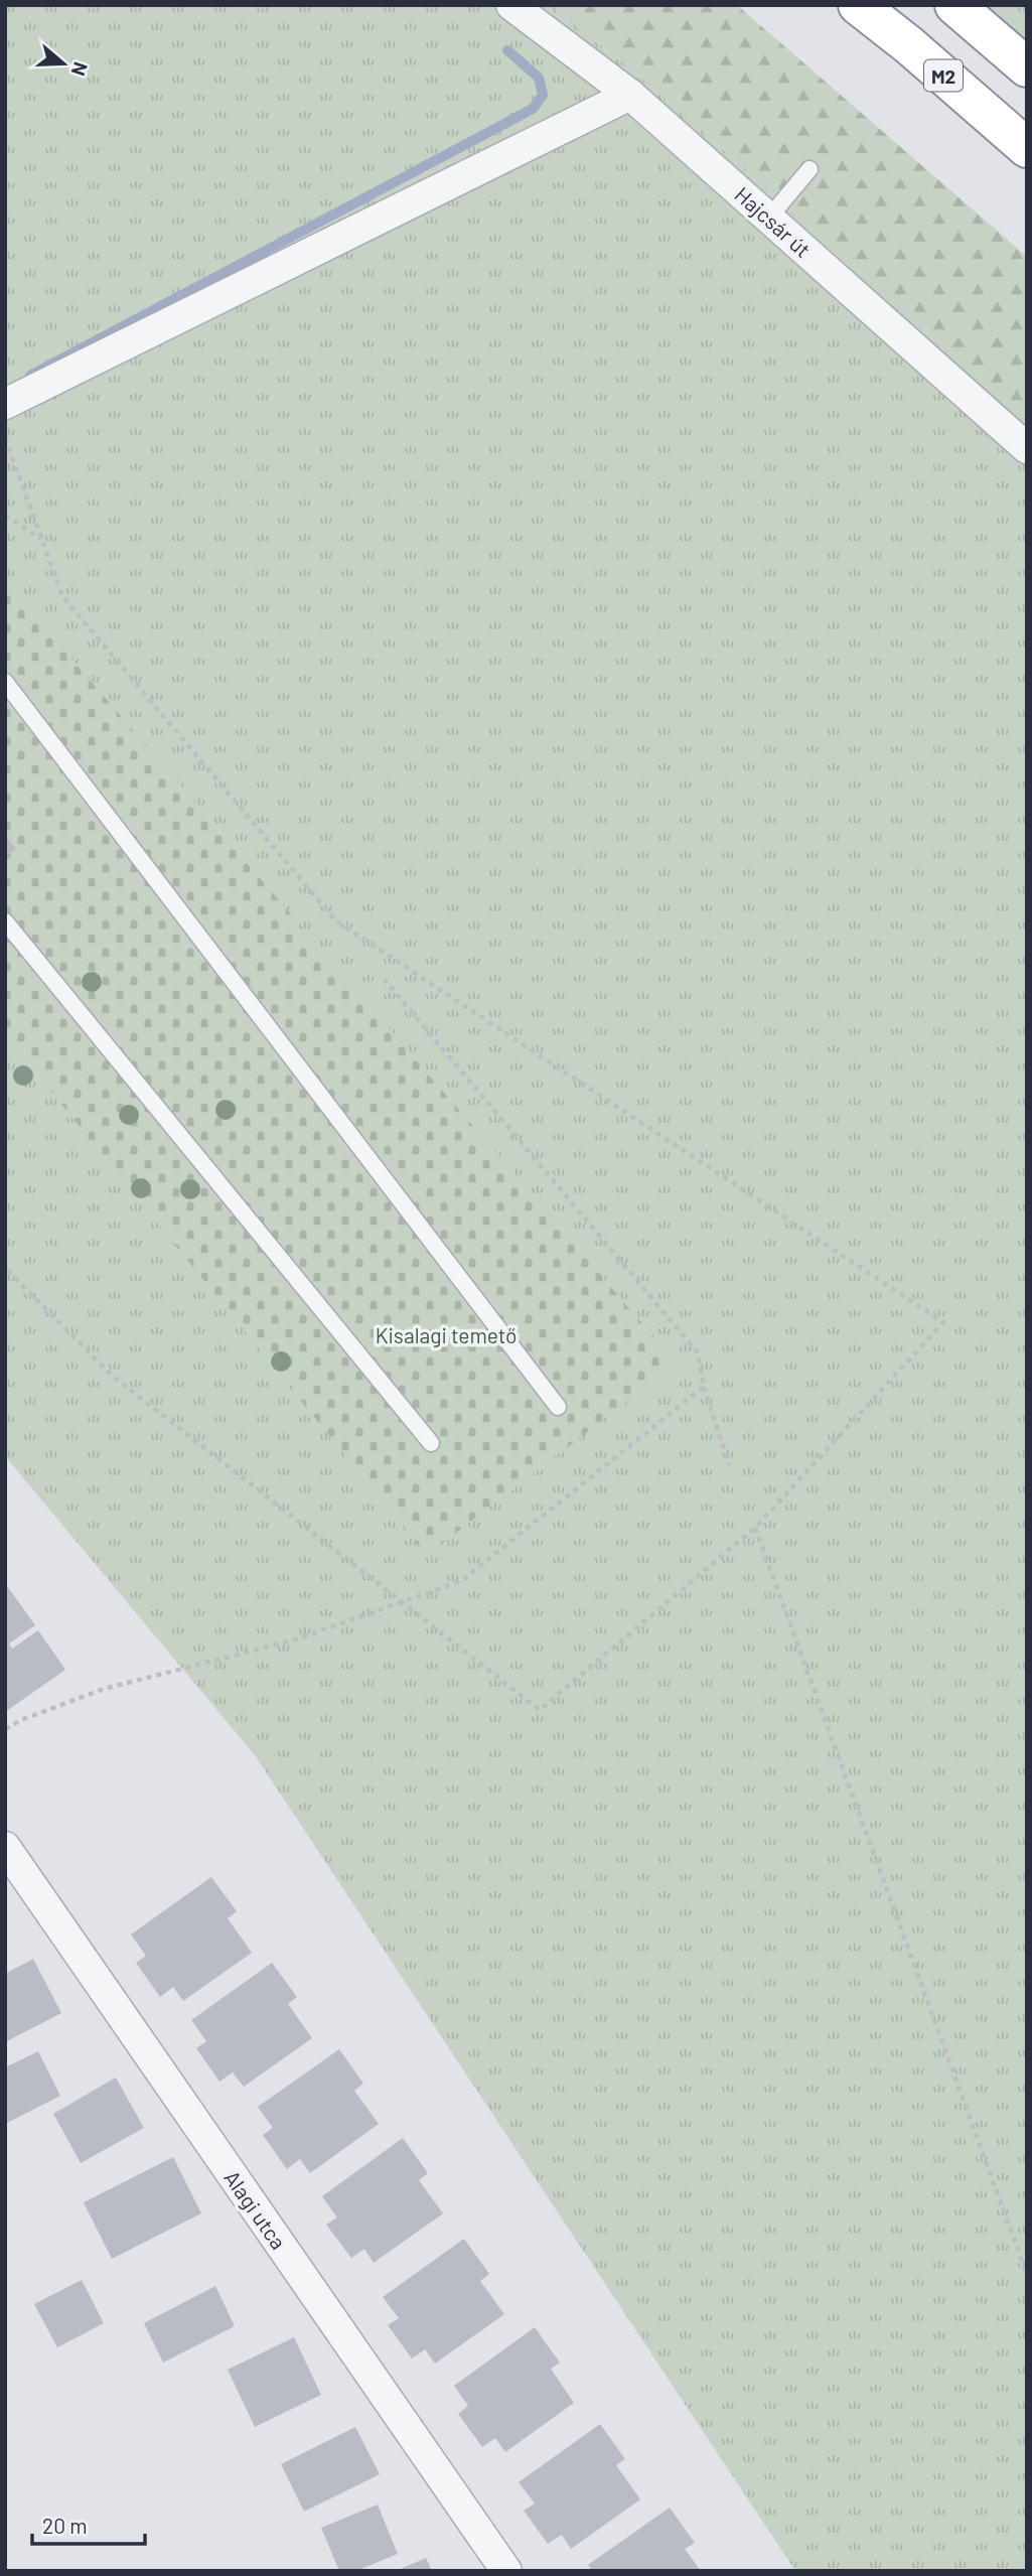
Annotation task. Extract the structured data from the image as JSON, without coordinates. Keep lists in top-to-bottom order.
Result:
{
  "streets": {
    "highway": ["M2"],
    "street": ["Hajcsár út", "Alagi utca"]
  },
  "parks": ["Kisalagi temető"],
  "scale_bar": "20 m",
  "north": "right"
}
